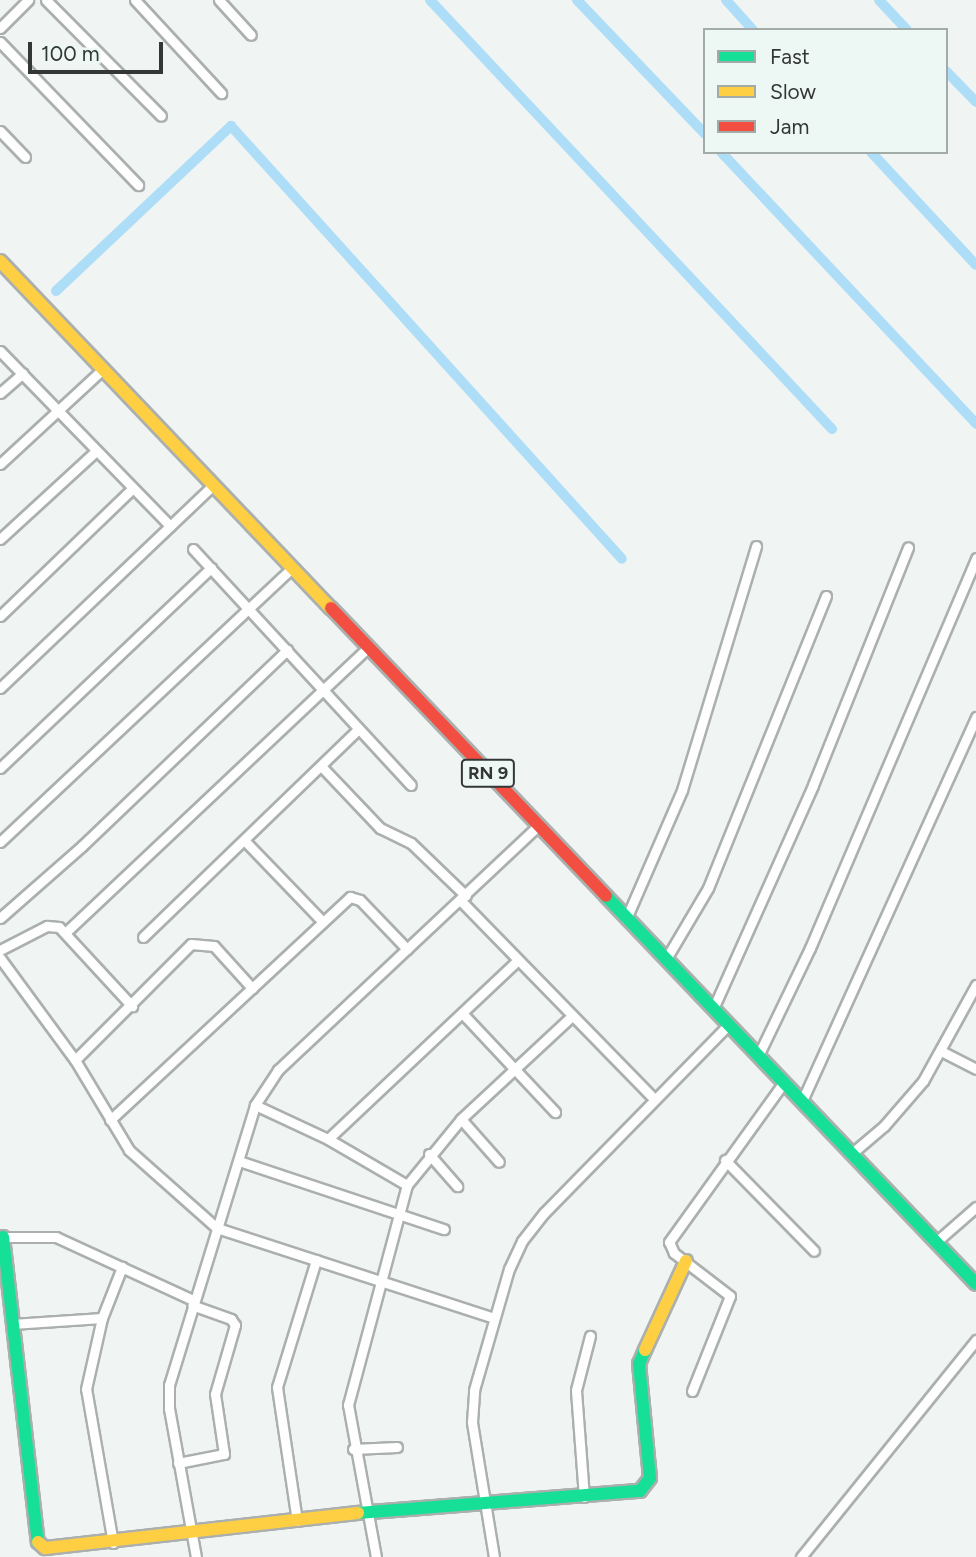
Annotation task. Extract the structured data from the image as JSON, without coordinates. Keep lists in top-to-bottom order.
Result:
{
  "streets": {
    "main road": ["RN 9"]
  },
  "legend": ["Fast", "Slow", "Jam"],
  "scale_bar": "100 m"
}
